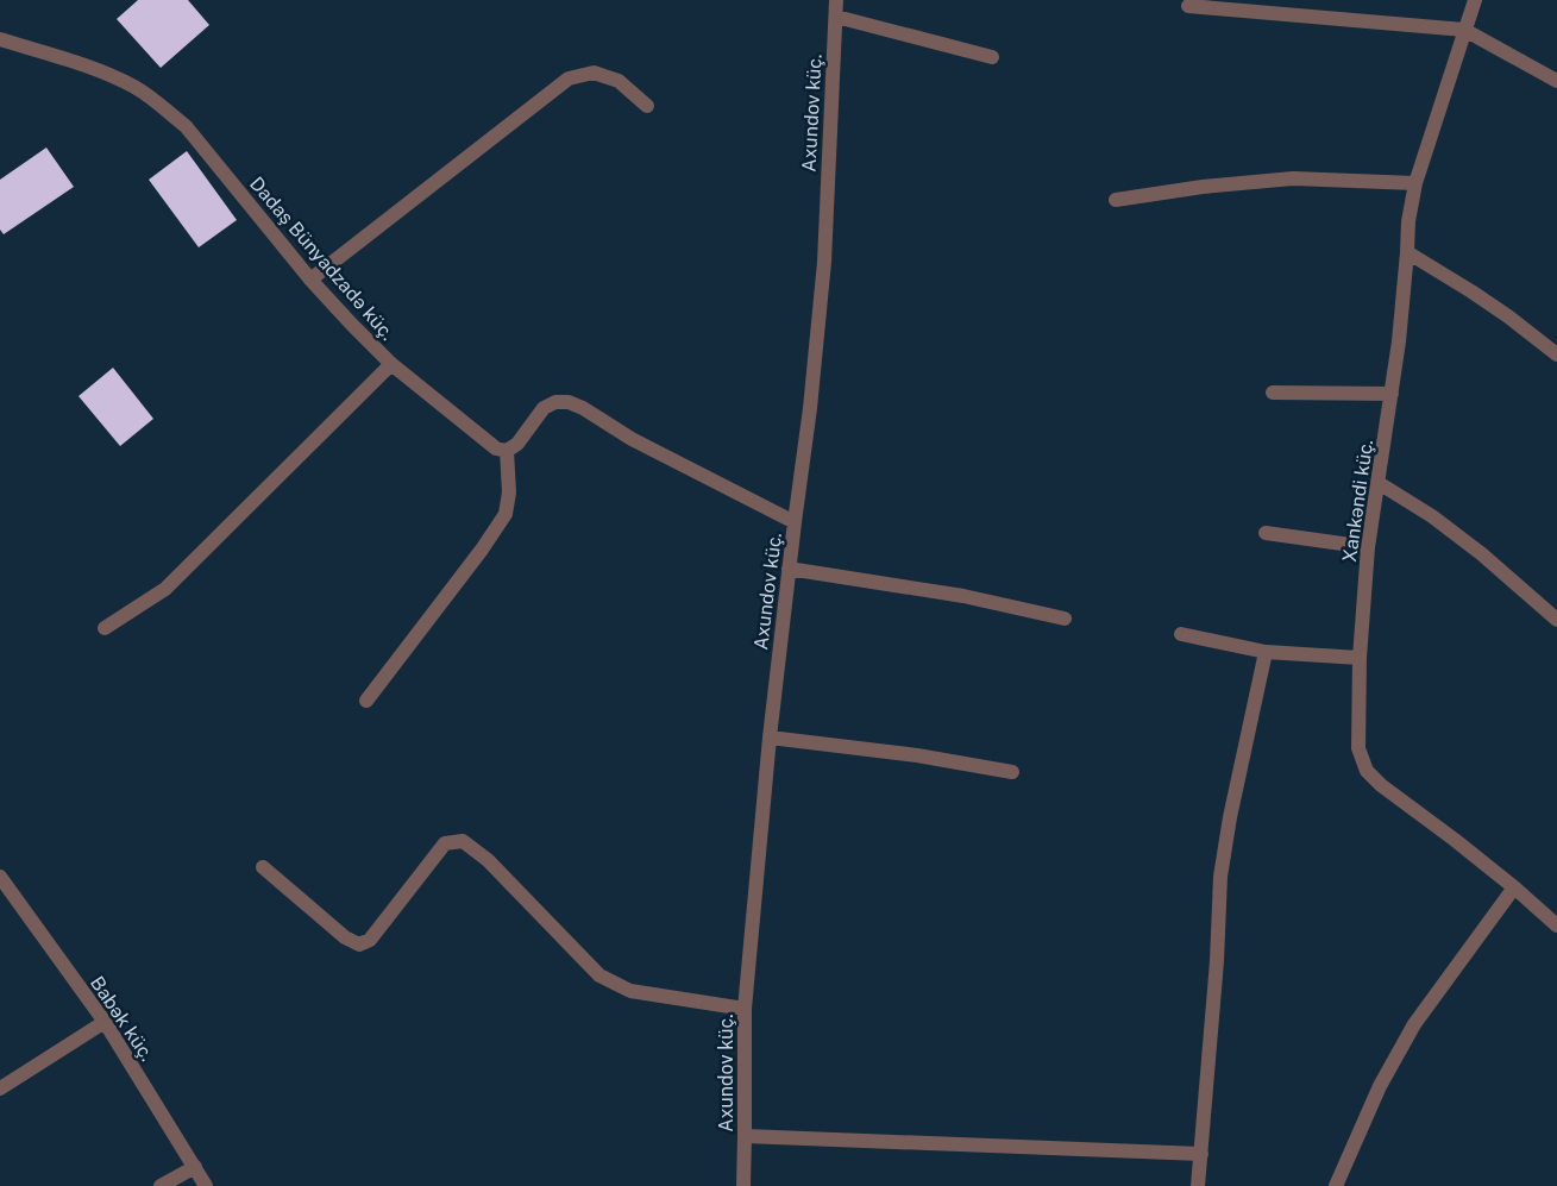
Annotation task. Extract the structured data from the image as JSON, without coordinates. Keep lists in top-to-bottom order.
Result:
{
  "streets": {
    "street": [
      "Axundov küç.",
      "Dadaş Bünyadzadə küç.",
      "Xankəndi küç.",
      "Babək küç."
    ]
  }
}
